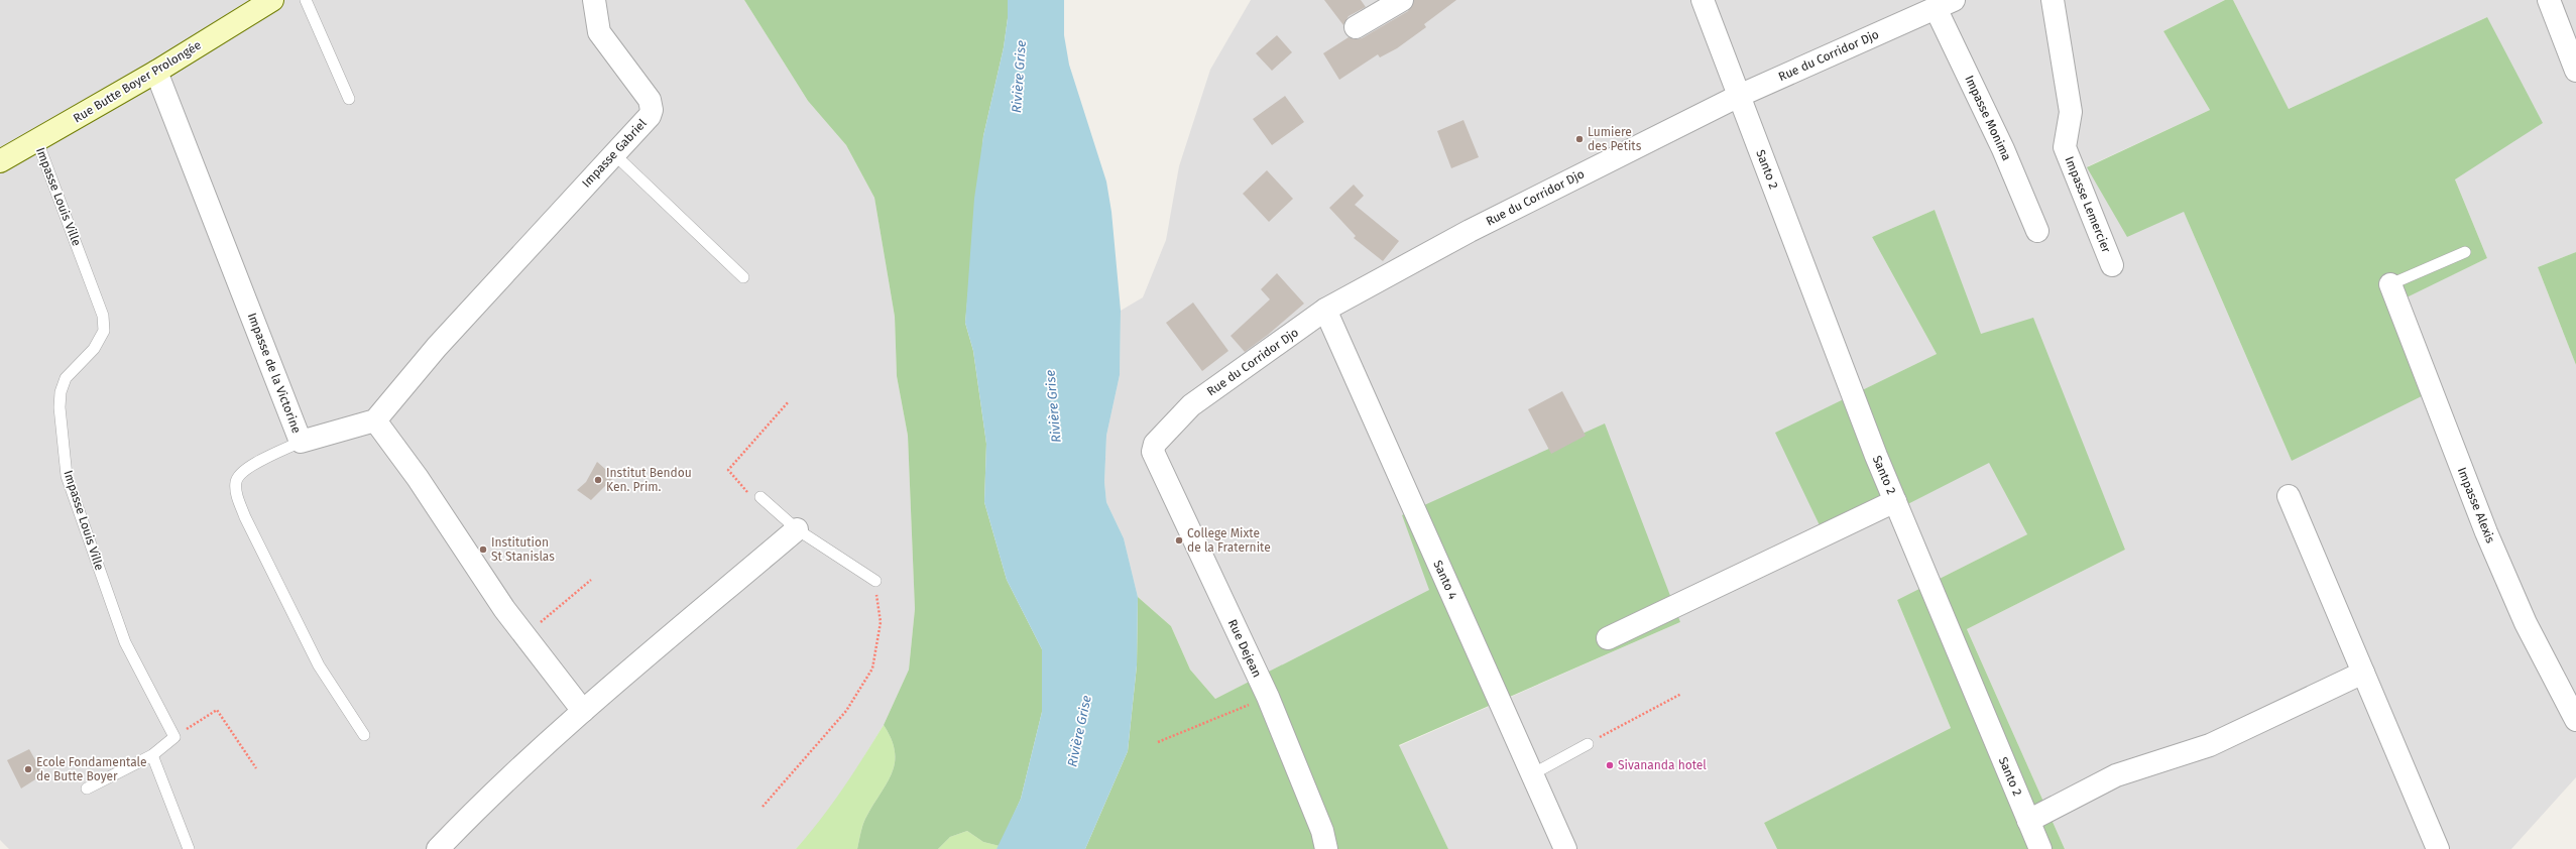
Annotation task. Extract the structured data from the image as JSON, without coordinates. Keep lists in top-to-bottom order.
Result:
{
  "streets": {
    "street": [
      "Rue du Corridor Djo",
      "Rue Butte Boyer Prolongée",
      "Impasse Monima",
      "Impasse Gabriel",
      "Santo 2",
      "Impasse Lemercier",
      "Impasse de la Victorine",
      "Impasse Alexis",
      "Santo 4",
      "Rue Dejean"
    ],
    "lane": ["Impasse Louis Ville"]
  },
  "crossings": [
    ["Rue du Corridor Djo", "Impasse Monima"],
    ["Rue du Corridor Djo", "Santo 2"],
    ["Rue du Corridor Djo", "Santo 4"],
    ["Rue du Corridor Djo", "Rue Dejean"],
    ["Rue Butte Boyer Prolongée", "Impasse Louis Ville"],
    ["Rue Butte Boyer Prolongée", "Impasse de la Victorine"],
    ["Impasse Gabriel", "Impasse de la Victorine"]
  ],
  "water": ["Rivière Grise"],
  "places": [
    "Lumiere des Petits",
    "Institut Bendou Ken. Prim.",
    "College Mixte de la Fraternite",
    "Institution St Stanislas",
    "Sivananda hotel",
    "Ecole Fondamentale de Butte Boyer"
  ]
}
